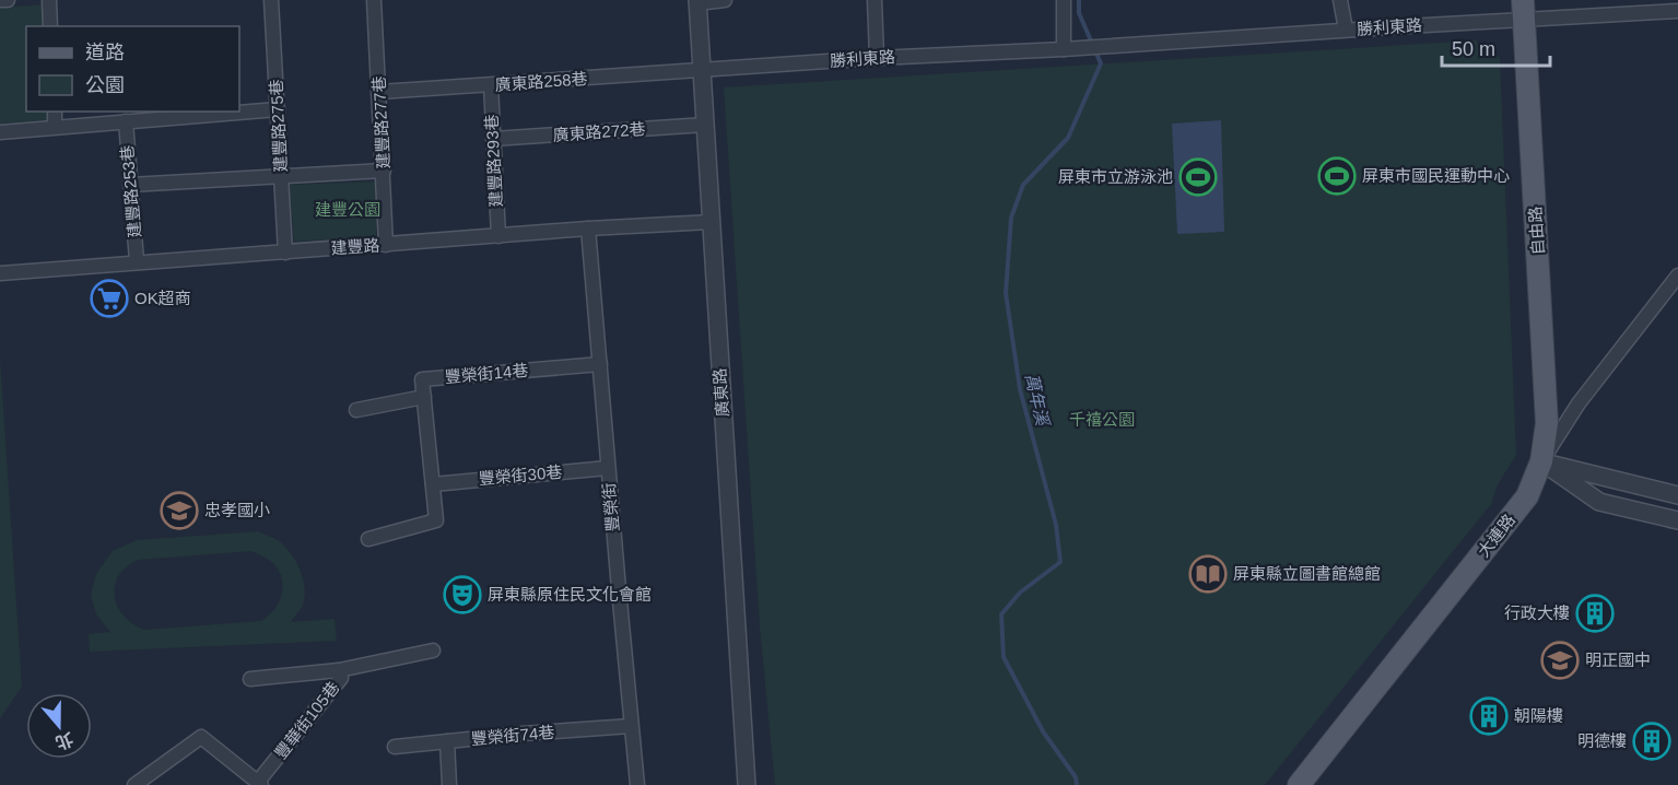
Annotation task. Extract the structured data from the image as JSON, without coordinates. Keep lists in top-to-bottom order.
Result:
{
  "streets": {
    "main road": ["自由路", "大連路"],
    "street": [
      "勝利東路",
      "廣東路258巷",
      "建豐路277巷",
      "建豐路275巷",
      "廣東路272巷",
      "建豐路293巷",
      "建豐路253巷",
      "建豐路",
      "豐榮街14巷",
      "廣東路",
      "豐榮街30巷",
      "豐榮街",
      "豐華街105巷",
      "豐榮街74巷"
    ]
  },
  "crossings": [
    ["勝利東路", "廣東路258巷"],
    ["勝利東路", "自由路"],
    ["勝利東路", "廣東路"],
    ["廣東路258巷", "建豐路277巷"],
    ["廣東路258巷", "建豐路293巷"],
    ["廣東路258巷", "廣東路"],
    ["建豐路277巷", "建豐路"],
    ["建豐路275巷", "建豐路"],
    ["廣東路272巷", "建豐路293巷"],
    ["廣東路272巷", "廣東路"],
    ["建豐路293巷", "建豐路"],
    ["建豐路253巷", "建豐路"],
    ["自由路", "大連路"],
    ["建豐路", "廣東路"],
    ["建豐路", "豐榮街"],
    ["豐榮街14巷", "豐榮街"],
    ["豐榮街30巷", "豐榮街"],
    ["豐榮街", "豐榮街74巷"]
  ],
  "water": ["萬年溪"],
  "parks": ["建豐公園", "千禧公園"],
  "places": {
    "sports": ["屏東市國民運動中心", "屏東市立游泳池"],
    "supermarket": ["OK超商"],
    "school or university": ["忠孝國小", "明正國中"],
    "library": ["屏東縣立圖書館總館"],
    "theatre": ["屏東縣原住民文化會館"],
    "building": ["行政大樓", "朝陽樓", "明德樓"]
  },
  "legend": ["道路", "公園"],
  "scale_bar": "50 m",
  "north": "bottom"
}
